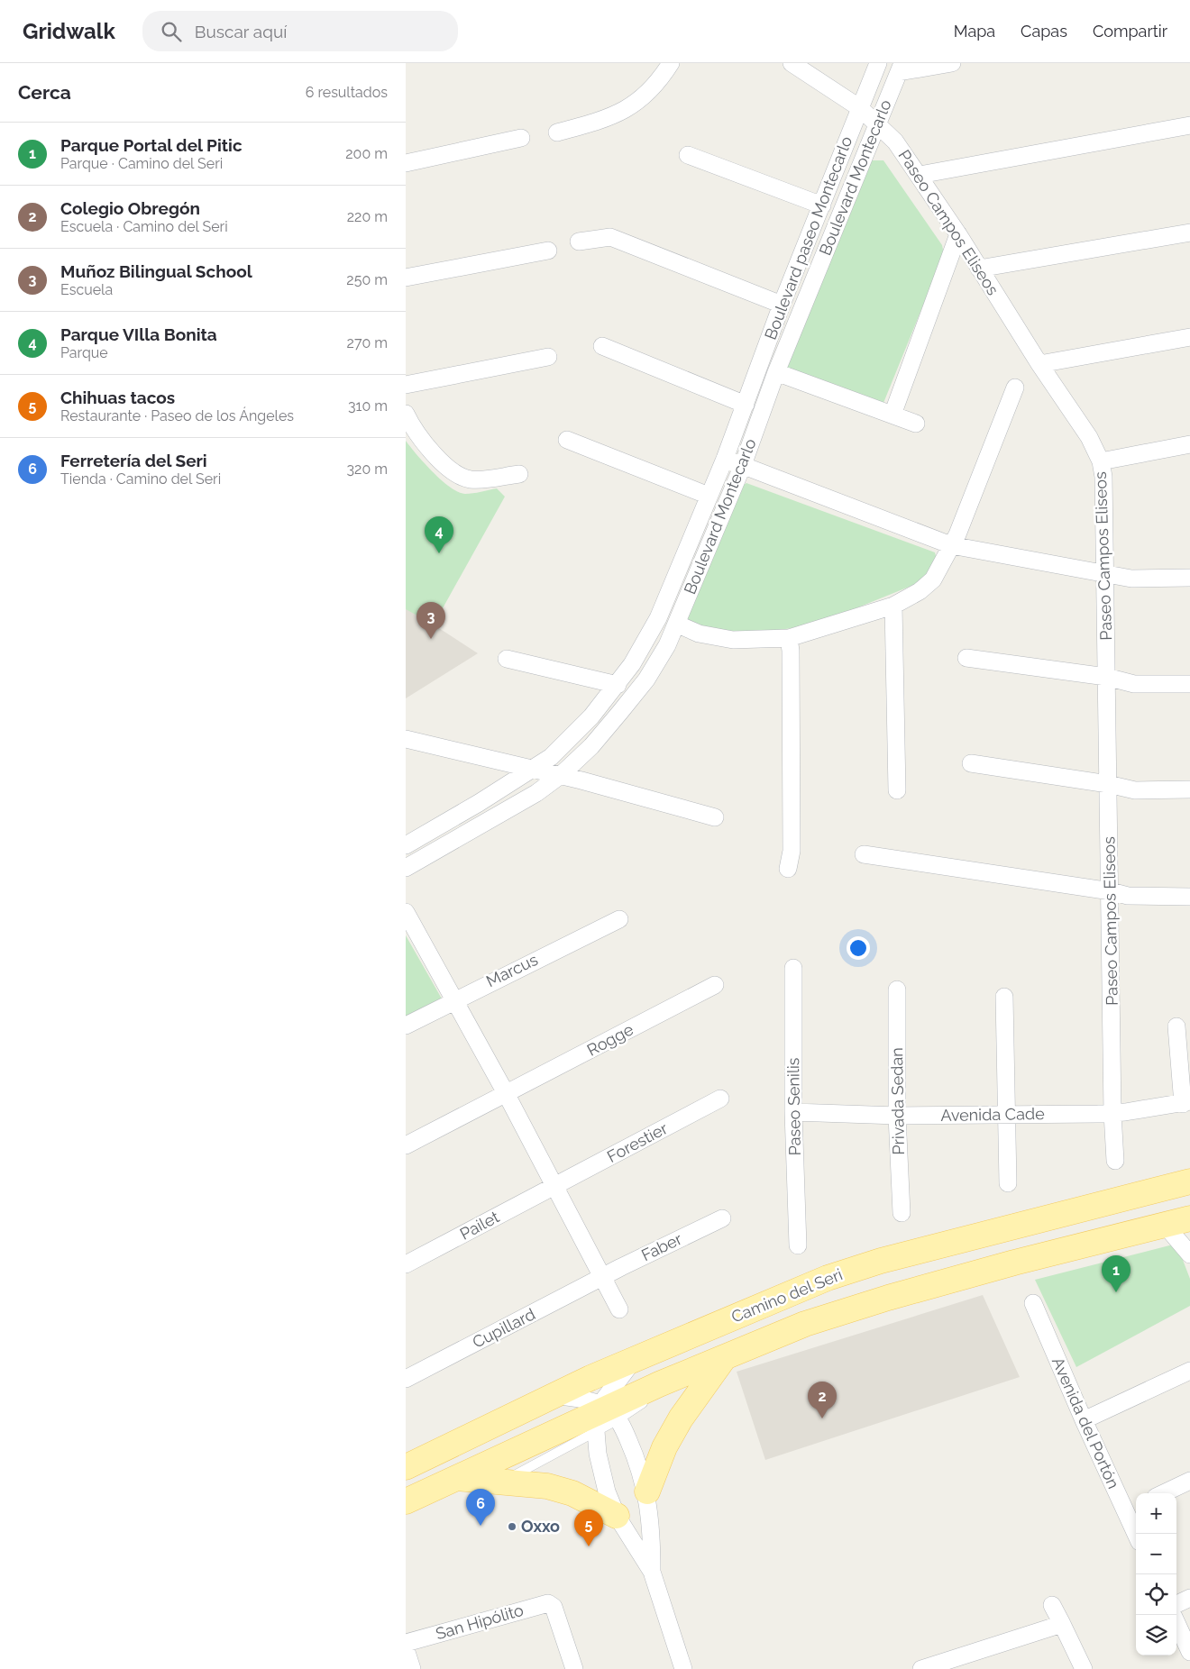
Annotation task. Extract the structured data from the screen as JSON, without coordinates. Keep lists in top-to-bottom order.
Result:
{
  "streets": {
    "main road": ["Camino del Seri"],
    "street": [
      "Boulevard Montecarlo",
      "Paseo Campos Eliseos",
      "Boulevard paseo Montecarlo",
      "Marcus",
      "Rogge",
      "Privada Sedan",
      "Paseo Senilis",
      "Avenida Cade",
      "Forestier",
      "Pailet",
      "Faber",
      "Cupillard",
      "Avenida del Portón",
      "San Hipólito"
    ]
  },
  "crossings": [
    ["Boulevard Montecarlo", "Paseo Campos Eliseos"],
    ["Paseo Campos Eliseos", "Boulevard paseo Montecarlo"],
    ["Paseo Campos Eliseos", "Avenida Cade"],
    ["Privada Sedan", "Avenida Cade"],
    ["Paseo Senilis", "Avenida Cade"],
    ["Forestier", "Pailet"],
    ["Faber", "Cupillard"]
  ],
  "places": ["Oxxo"],
  "page": {
    "header": "Gridwalk",
    "search": "Buscar aquí",
    "nav": ["Mapa", "Capas", "Compartir"],
    "heading": ["Cerca", "6 resultados"],
    "list": [
      {
        "mark": "1",
        "name": "Parque Portal del Pitic",
        "note": "Parque · Camino del Seri",
        "value": "200 m"
      },
      {
        "mark": "2",
        "name": "Colegio Obregón",
        "note": "Escuela · Camino del Seri",
        "value": "220 m"
      },
      {
        "mark": "3",
        "name": "Muñoz Bilingual School",
        "note": "Escuela",
        "value": "250 m"
      },
      {
        "mark": "4",
        "name": "Parque VIlla Bonita",
        "note": "Parque",
        "value": "270 m"
      },
      {
        "mark": "5",
        "name": "Chihuas tacos",
        "note": "Restaurante · Paseo de los Ángeles",
        "value": "310 m"
      },
      {
        "mark": "6",
        "name": "Ferretería del Seri",
        "note": "Tienda · Camino del Seri",
        "value": "320 m"
      }
    ],
    "pins": [
      "4",
      "3",
      "1",
      "2",
      "6",
      "5"
    ],
    "map_buttons": ["+", "−"]
  }
}
